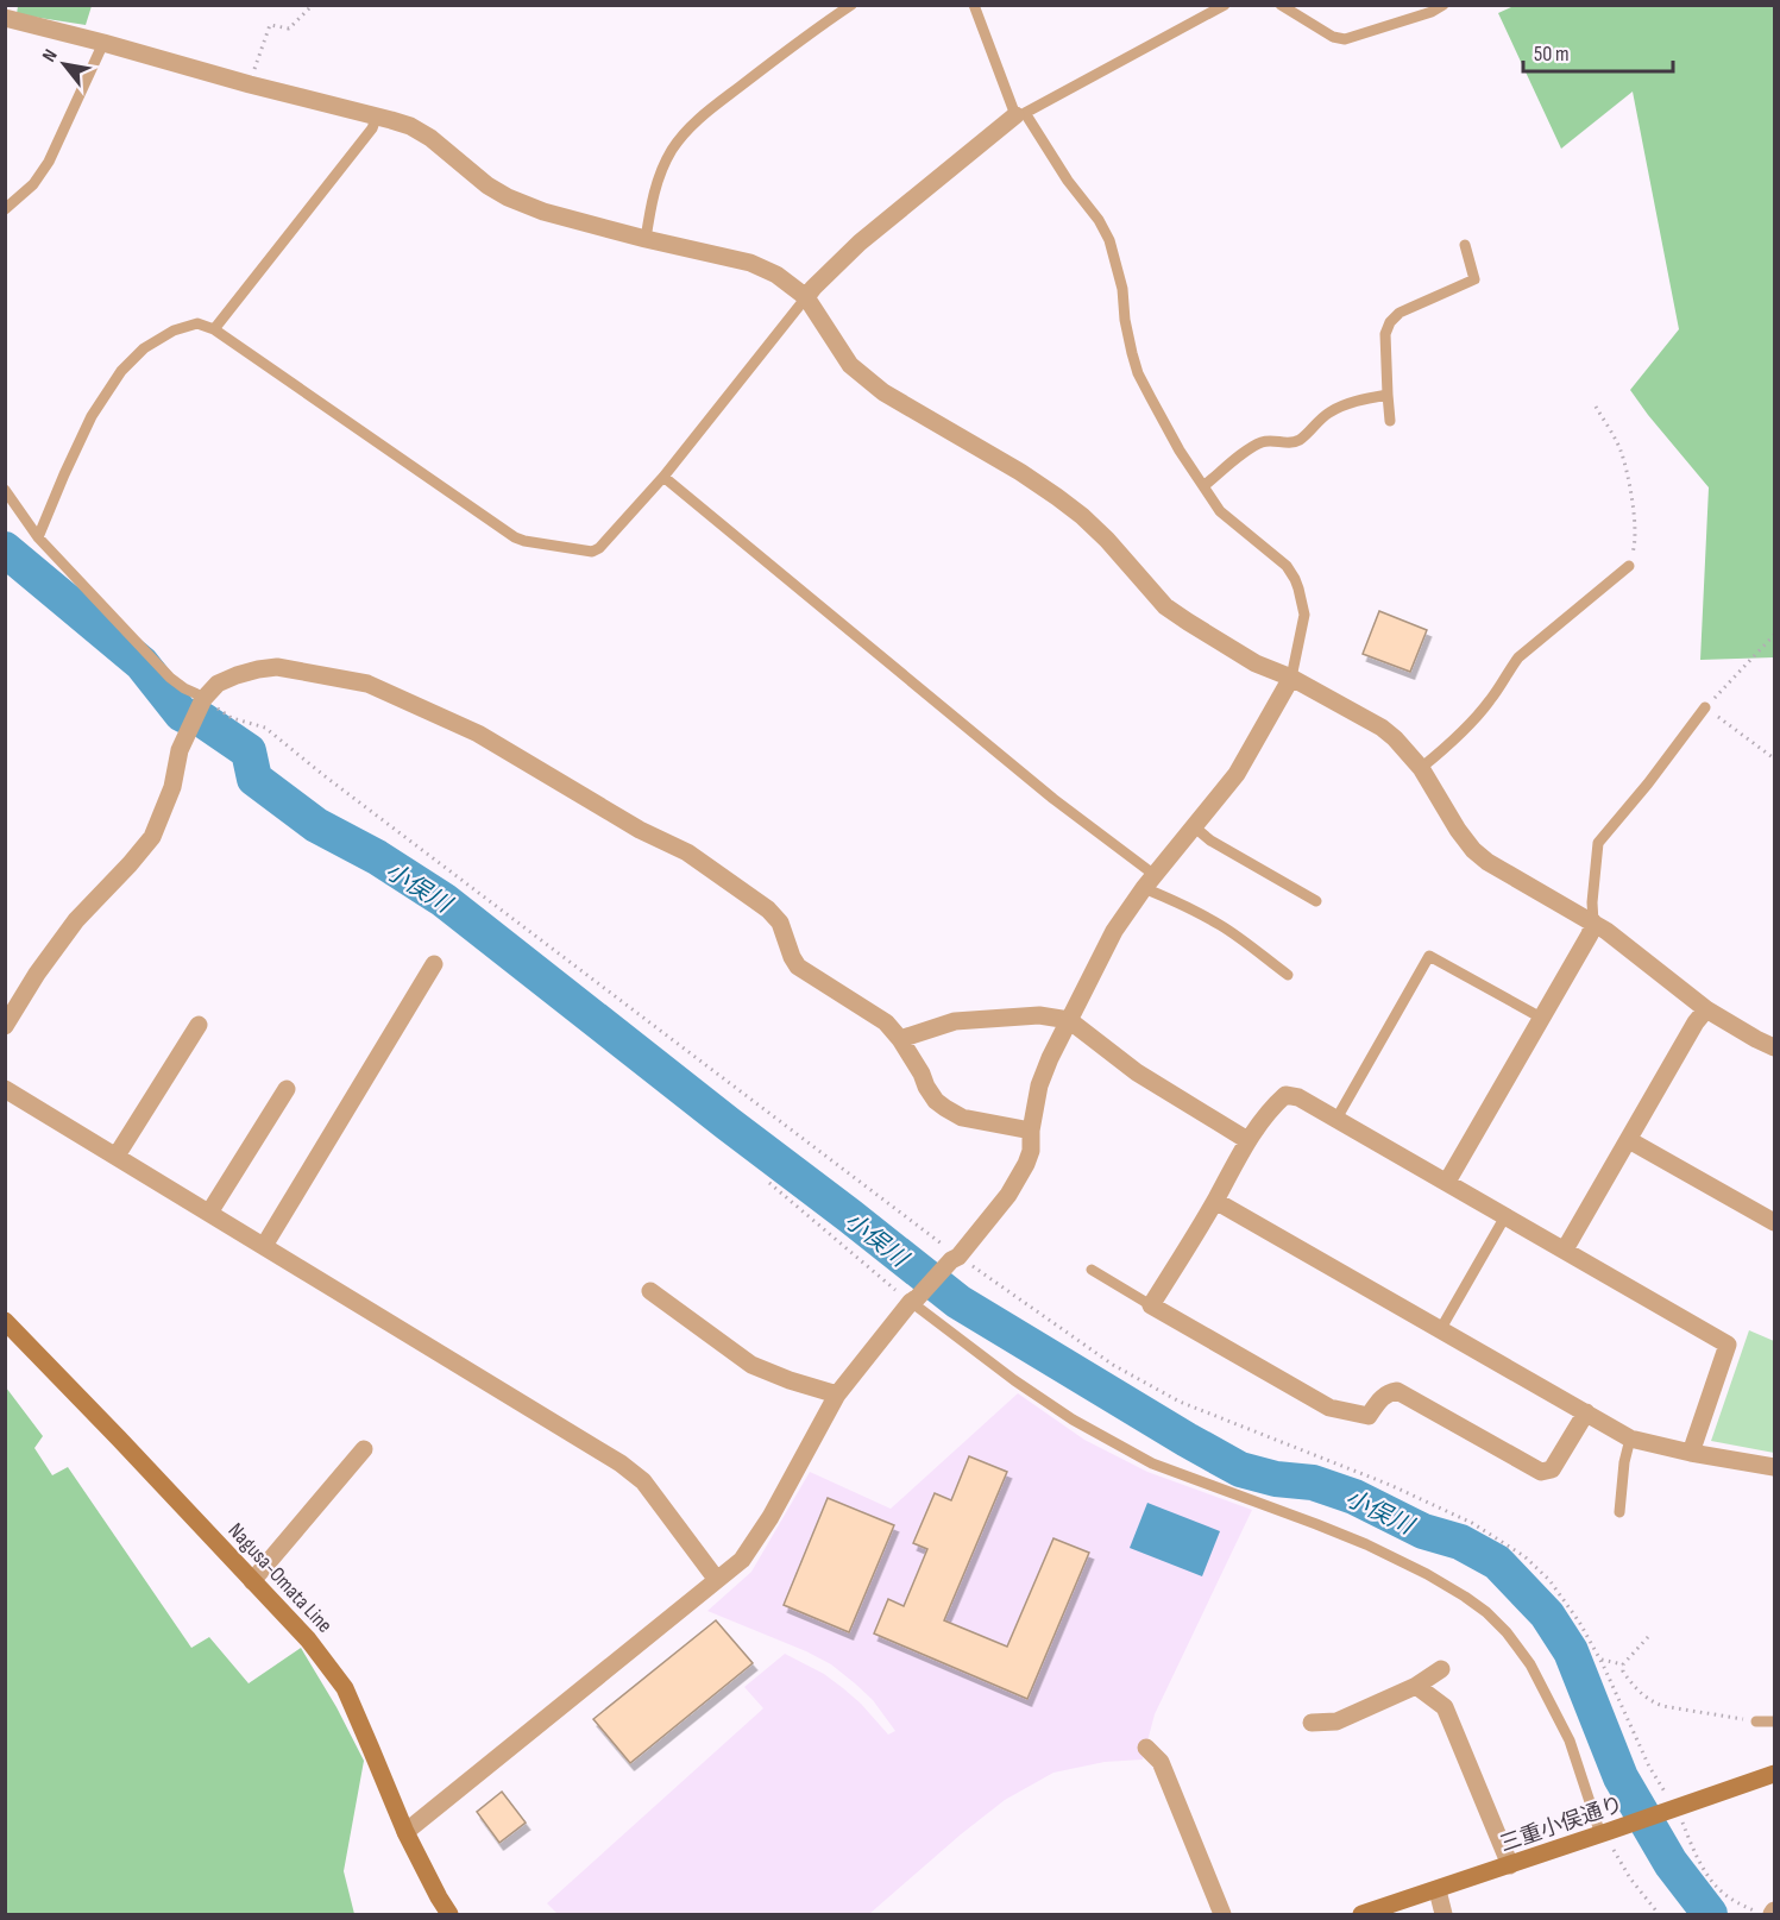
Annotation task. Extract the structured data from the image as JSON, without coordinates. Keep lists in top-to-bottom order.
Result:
{
  "streets": {
    "main road": ["Nagusa-Omata Line", "三重小俣通り"]
  },
  "water": ["小俣川"],
  "scale_bar": "50 m",
  "north": "top left"
}
